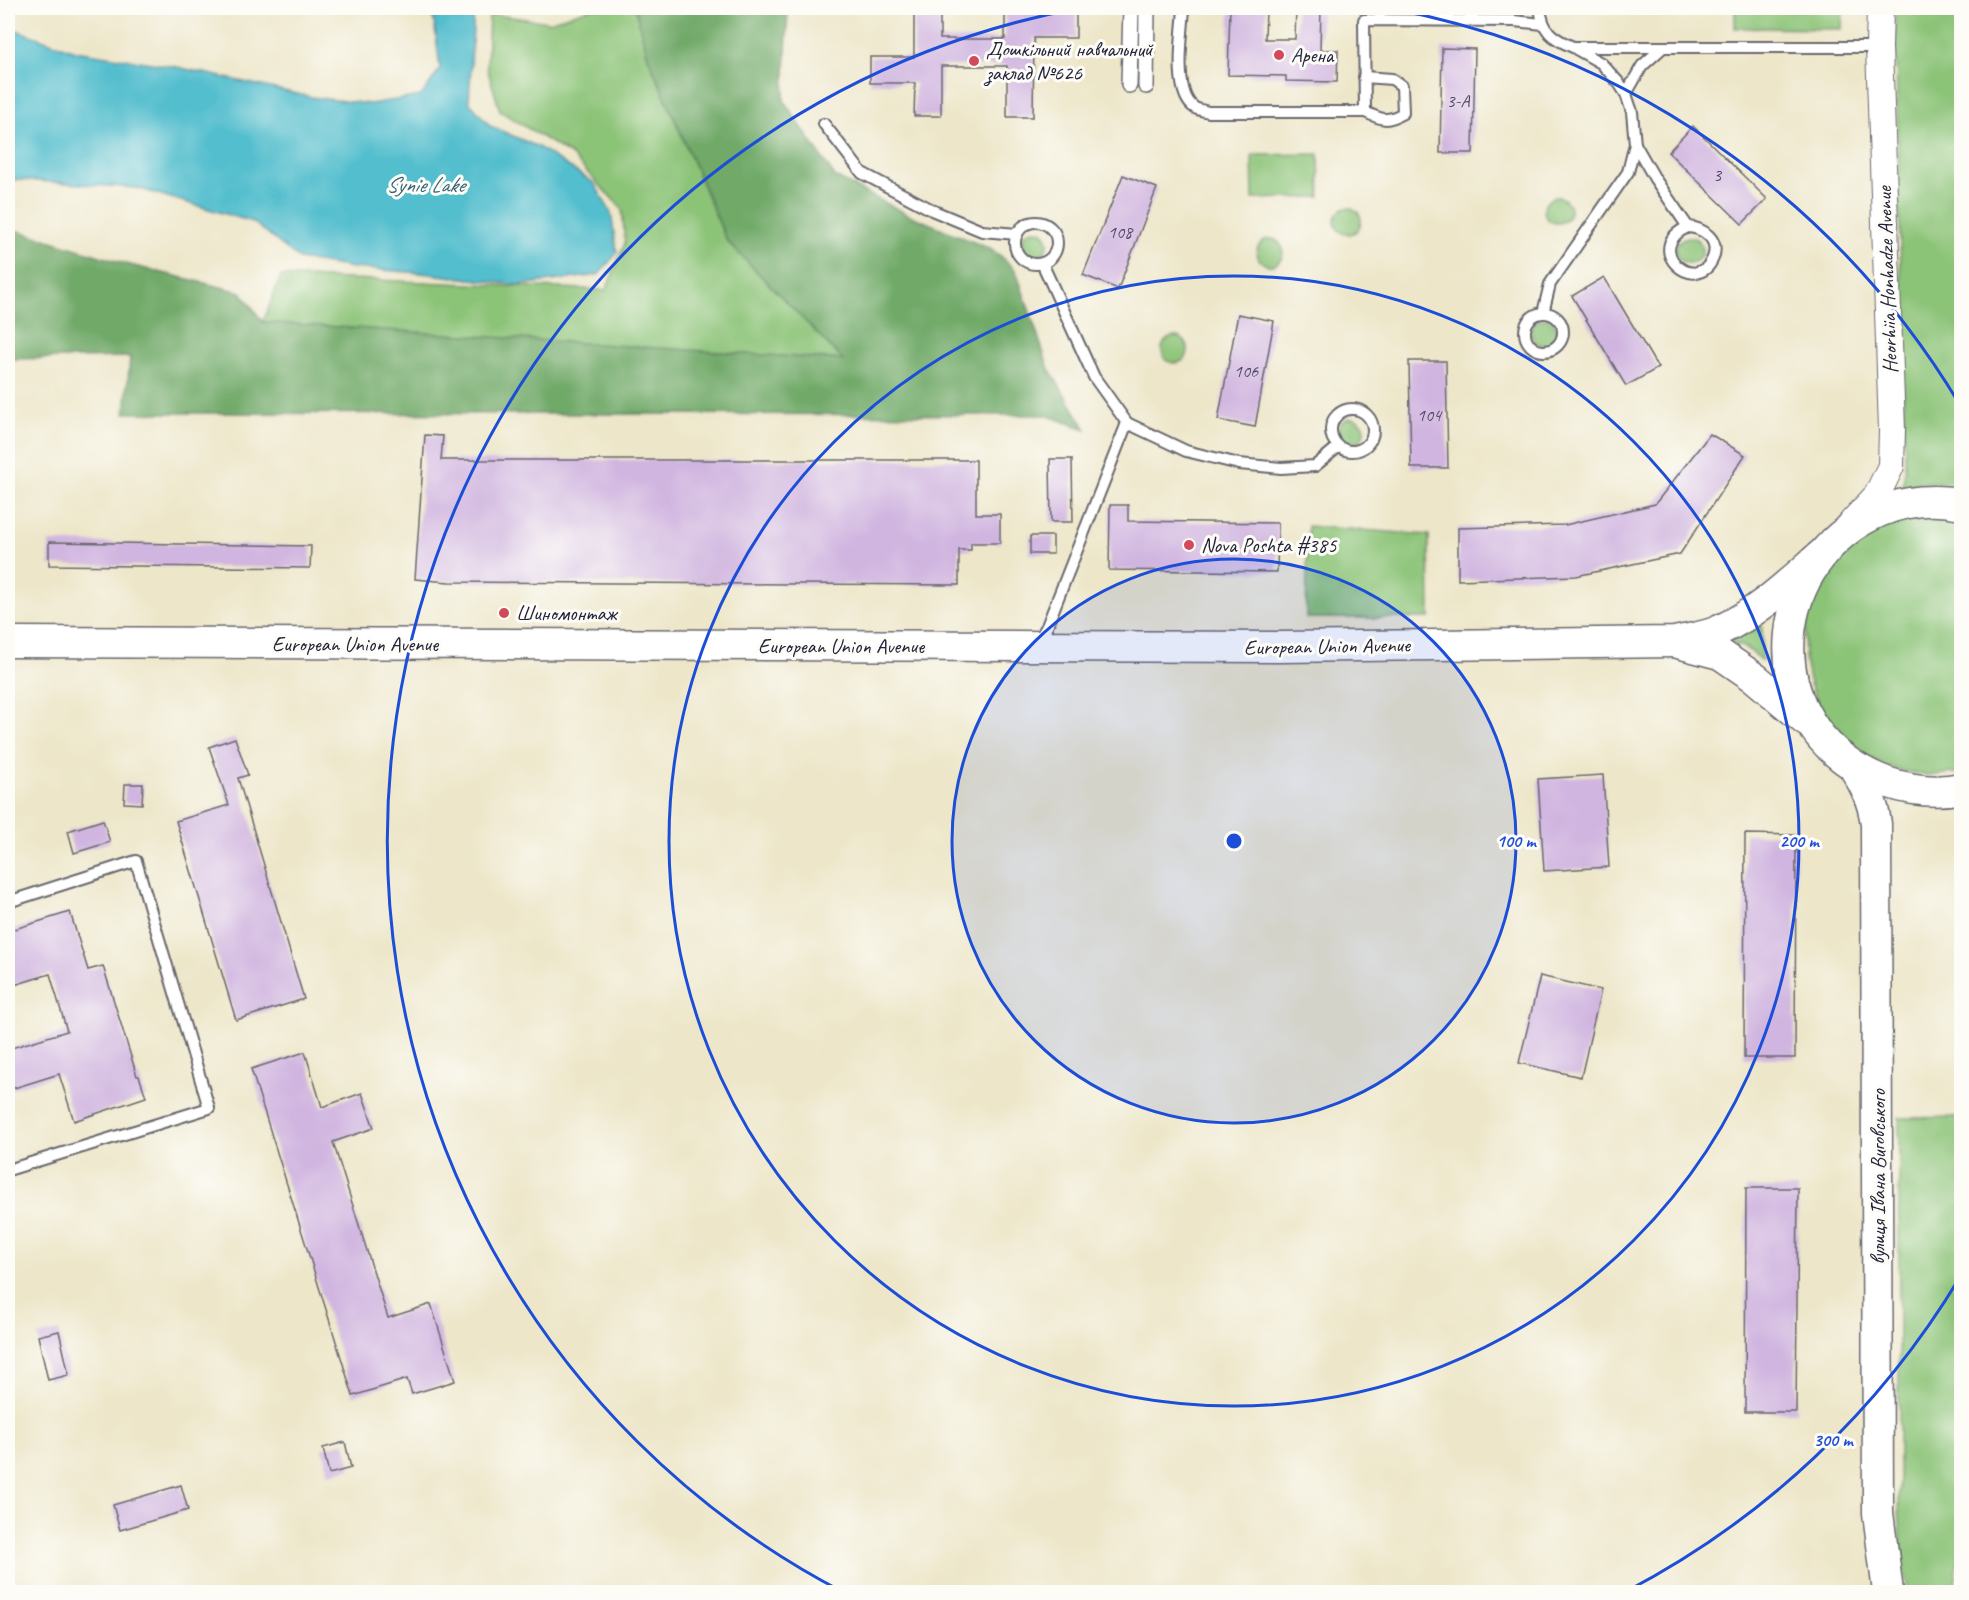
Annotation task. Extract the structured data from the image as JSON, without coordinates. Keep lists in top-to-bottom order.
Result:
{
  "streets": {
    "main road": ["European Union Avenue", "вулиця Івана Виговського"],
    "street": ["Heorhiia Honhadze Avenue"]
  },
  "crossings": [
    ["Heorhiia Honhadze Avenue", "European Union Avenue"]
  ],
  "water": ["Synie Lake"],
  "places": [
    "Арена",
    "Дошкільний навчальний заклад №626",
    "Nova Poshta #385",
    "Шиномонтаж"
  ],
  "house_numbers": [
    "3-А",
    "3",
    "108",
    "106",
    "104"
  ],
  "rings": ["100 m", "200 m", "300 m"]
}
